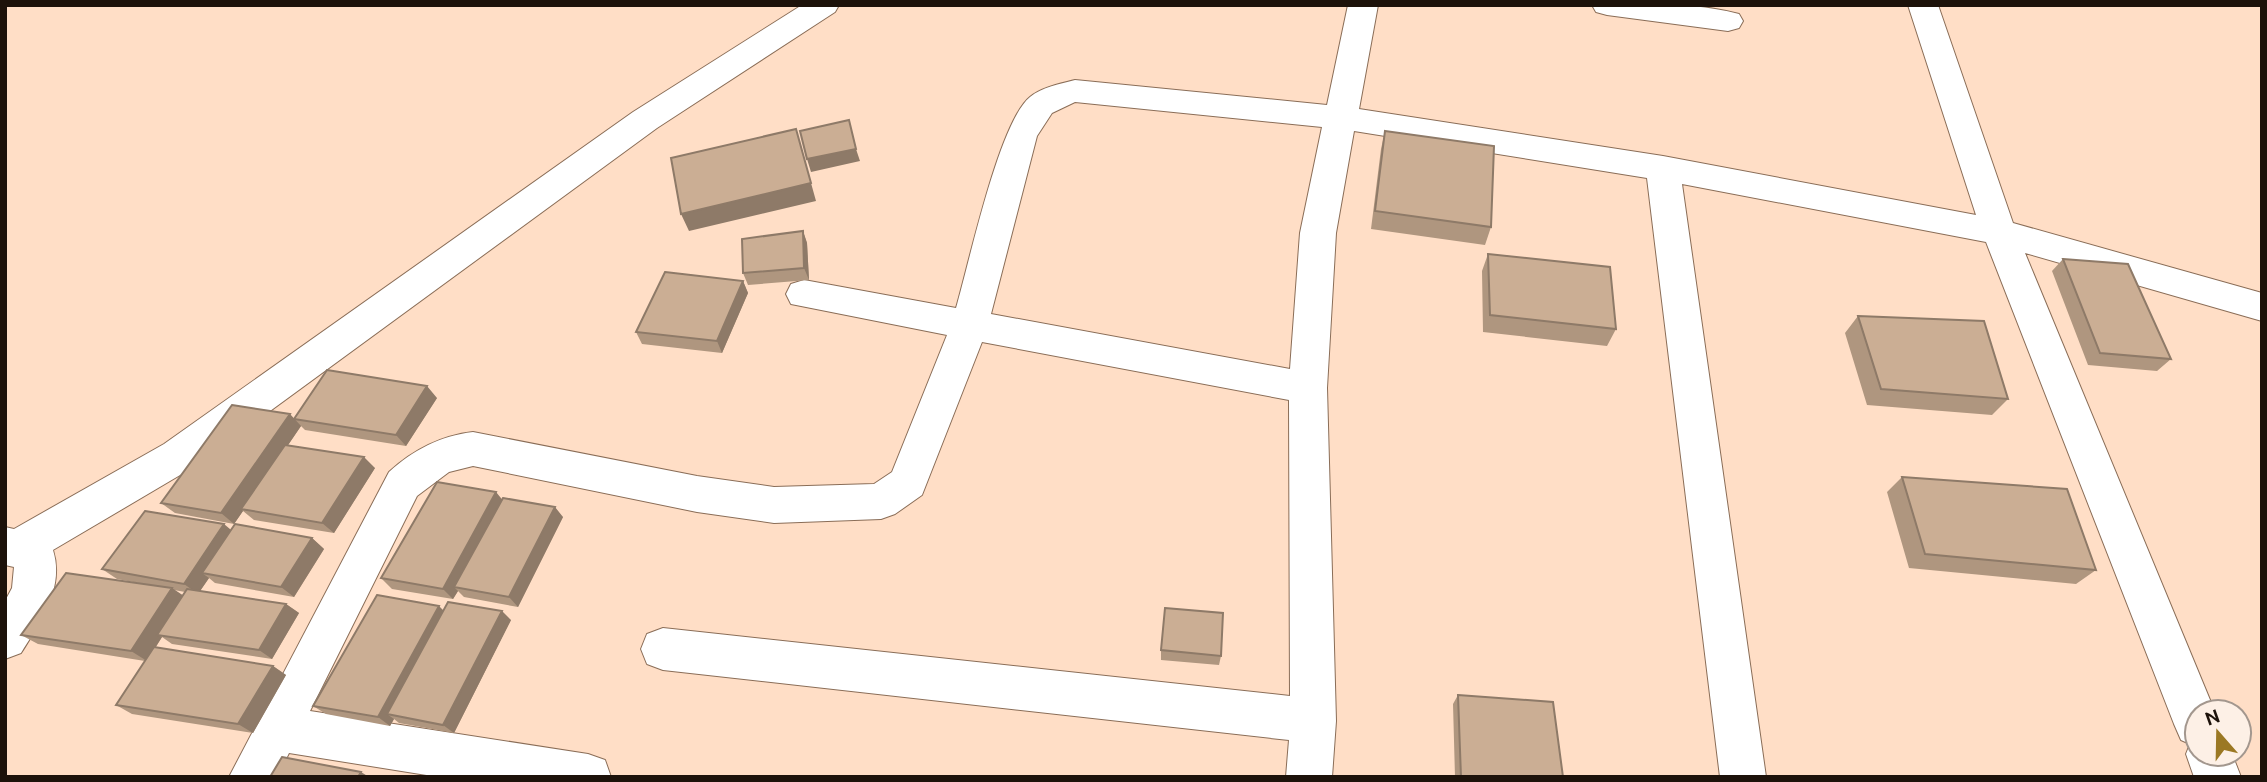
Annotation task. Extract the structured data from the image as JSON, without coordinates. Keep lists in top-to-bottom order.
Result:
{
  "north": "top"
}
